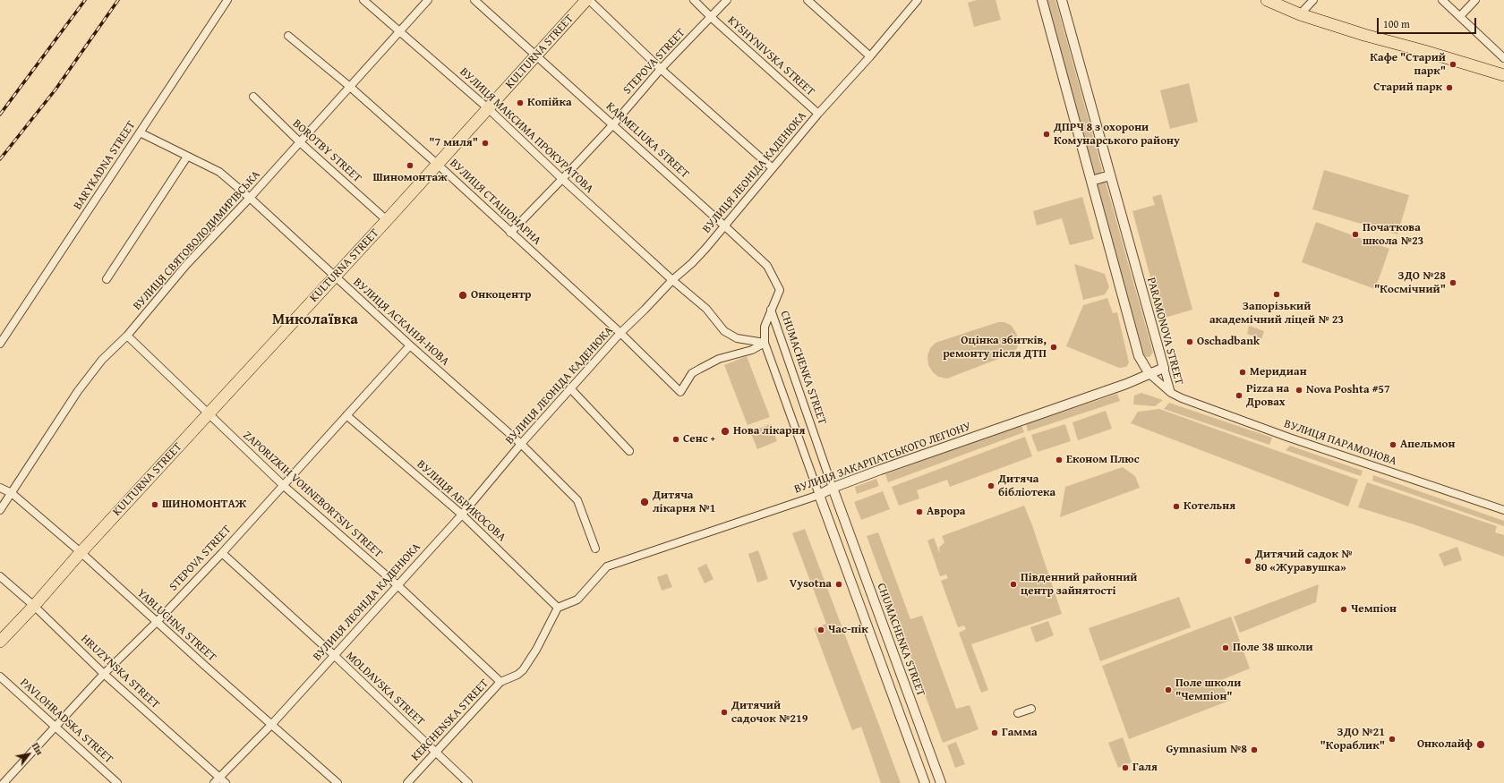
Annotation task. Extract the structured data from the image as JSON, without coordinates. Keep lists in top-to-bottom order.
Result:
{
  "streets": {
    "main road": ["KULTURNA STREET"],
    "street": [
      "KYSHYNIVSKA STREET",
      "STEPOVA STREET",
      "ВУЛИЦЯ МАКСИМА ПРОКУРАТОВА",
      "KARMELIUKA STREET",
      "BOROTBY STREET",
      "BARYKADNA STREET",
      "ВУЛИЦЯ ЛЕОНІДА КАДЕНЮКА",
      "ВУЛИЦЯ СТАЦІОНАРНА",
      "ВУЛИЦЯ СВЯТОВОЛОДИМИРІВСЬКА",
      "ВУЛИЦЯ АСКАНІЯ-НОВА",
      "PARAMONOVA STREET",
      "CHUMACHENKA STREET",
      "ВУЛИЦЯ ПАРАМОНОВА",
      "ВУЛИЦЯ ЗАКАРПАТСЬКОГО ЛЕГІОНУ",
      "ZAPORIZKIH VOHNEBORTSIV STREET",
      "ВУЛИЦЯ АБРИКОСОВА",
      "YABLUCHNA STREET",
      "HRUZYNSKA STREET",
      "MOLDAVSKA STREET",
      "KERCHENSKA STREET",
      "PAVLOHRADSKA STREET"
    ]
  },
  "crossings": [
    ["KULTURNA STREET", "ВУЛИЦЯ МАКСИМА ПРОКУРАТОВА"],
    ["KULTURNA STREET", "KARMELIUKA STREET"],
    ["KULTURNA STREET", "BOROTBY STREET"],
    ["KULTURNA STREET", "ВУЛИЦЯ СТАЦІОНАРНА"],
    ["KULTURNA STREET", "ВУЛИЦЯ АСКАНІЯ-НОВА"],
    ["KULTURNA STREET", "ZAPORIZKIH VOHNEBORTSIV STREET"],
    ["KULTURNA STREET", "YABLUCHNA STREET"],
    ["KULTURNA STREET", "HRUZYNSKA STREET"],
    ["KYSHYNIVSKA STREET", "STEPOVA STREET"],
    ["KYSHYNIVSKA STREET", "ВУЛИЦЯ ЛЕОНІДА КАДЕНЮКА"],
    ["STEPOVA STREET", "ВУЛИЦЯ МАКСИМА ПРОКУРАТОВА"],
    ["STEPOVA STREET", "KARMELIUKA STREET"],
    ["STEPOVA STREET", "ВУЛИЦЯ СТАЦІОНАРНА"],
    ["STEPOVA STREET", "ВУЛИЦЯ АСКАНІЯ-НОВА"],
    ["STEPOVA STREET", "ZAPORIZKIH VOHNEBORTSIV STREET"],
    ["STEPOVA STREET", "ВУЛИЦЯ АБРИКОСОВА"],
    ["STEPOVA STREET", "YABLUCHNA STREET"],
    ["STEPOVA STREET", "HRUZYNSKA STREET"],
    ["STEPOVA STREET", "MOLDAVSKA STREET"],
    ["STEPOVA STREET", "PAVLOHRADSKA STREET"],
    ["ВУЛИЦЯ МАКСИМА ПРОКУРАТОВА", "ВУЛИЦЯ ЛЕОНІДА КАДЕНЮКА"],
    ["ВУЛИЦЯ МАКСИМА ПРОКУРАТОВА", "ВУЛИЦЯ СТАЦІОНАРНА"],
    ["ВУЛИЦЯ МАКСИМА ПРОКУРАТОВА", "ВУЛИЦЯ СВЯТОВОЛОДИМИРІВСЬКА"],
    ["ВУЛИЦЯ МАКСИМА ПРОКУРАТОВА", "CHUMACHENKA STREET"],
    ["KARMELIUKA STREET", "ВУЛИЦЯ ЛЕОНІДА КАДЕНЮКА"],
    ["KARMELIUKA STREET", "CHUMACHENKA STREET"],
    ["BOROTBY STREET", "ВУЛИЦЯ СВЯТОВОЛОДИМИРІВСЬКА"],
    ["BARYKADNA STREET", "ВУЛИЦЯ АСКАНІЯ-НОВА"],
    ["ВУЛИЦЯ ЛЕОНІДА КАДЕНЮКА", "ВУЛИЦЯ СТАЦІОНАРНА"],
    ["ВУЛИЦЯ ЛЕОНІДА КАДЕНЮКА", "ВУЛИЦЯ АСКАНІЯ-НОВА"],
    ["ВУЛИЦЯ ЛЕОНІДА КАДЕНЮКА", "ZAPORIZKIH VOHNEBORTSIV STREET"],
    ["ВУЛИЦЯ ЛЕОНІДА КАДЕНЮКА", "ВУЛИЦЯ АБРИКОСОВА"],
    ["ВУЛИЦЯ ЛЕОНІДА КАДЕНЮКА", "YABLUCHNA STREET"],
    ["ВУЛИЦЯ ЛЕОНІДА КАДЕНЮКА", "HRUZYNSKA STREET"],
    ["ВУЛИЦЯ ЛЕОНІДА КАДЕНЮКА", "MOLDAVSKA STREET"],
    ["ВУЛИЦЯ СТАЦІОНАРНА", "ВУЛИЦЯ СВЯТОВОЛОДИМИРІВСЬКА"],
    ["ВУЛИЦЯ СТАЦІОНАРНА", "CHUMACHENKA STREET"],
    ["ВУЛИЦЯ СВЯТОВОЛОДИМИРІВСЬКА", "ВУЛИЦЯ АСКАНІЯ-НОВА"],
    ["ВУЛИЦЯ СВЯТОВОЛОДИМИРІВСЬКА", "ZAPORIZKIH VOHNEBORTSIV STREET"],
    ["ВУЛИЦЯ СВЯТОВОЛОДИМИРІВСЬКА", "YABLUCHNA STREET"],
    ["PARAMONOVA STREET", "ВУЛИЦЯ ПАРАМОНОВА"],
    ["PARAMONOVA STREET", "ВУЛИЦЯ ЗАКАРПАТСЬКОГО ЛЕГІОНУ"],
    ["CHUMACHENKA STREET", "ВУЛИЦЯ ЗАКАРПАТСЬКОГО ЛЕГІОНУ"],
    ["ВУЛИЦЯ ЗАКАРПАТСЬКОГО ЛЕГІОНУ", "ВУЛИЦЯ АБРИКОСОВА"],
    ["ВУЛИЦЯ ЗАКАРПАТСЬКОГО ЛЕГІОНУ", "KERCHENSKA STREET"],
    ["ZAPORIZKIH VOHNEBORTSIV STREET", "KERCHENSKA STREET"],
    ["ВУЛИЦЯ АБРИКОСОВА", "KERCHENSKA STREET"],
    ["MOLDAVSKA STREET", "KERCHENSKA STREET"]
  ],
  "districts": ["Миколаївка"],
  "places": [
    "Кафе \"Старий парк\"",
    "Старий парк",
    "Копійка",
    "ДПРЧ 8 з охорони Комунарського району",
    "\"7 миля\"",
    "Шиномонтаж",
    "Початкова школа №23",
    "ЗДО №28 \"Космічний\"",
    "Запорізький академічний ліцей № 23",
    "Онкоцентр",
    "Oschadbank",
    "Оцінка збитків, ремонту після ДТП",
    "Меридиан",
    "Nova Poshta #57",
    "Pizza на Дровах",
    "Нова лікарня",
    "Сенс +",
    "Апельмон",
    "Економ Плюс",
    "Дитяча бібліотека",
    "Дитяча лікарня №1",
    "ШИНОМОНТАЖ",
    "Котельня",
    "Аврора",
    "Дитячий садок № 80 «Журавушка»",
    "Vysotna",
    "Південний районний центр зайнятості",
    "Чемпіон",
    "Час-пік",
    "Поле 38 школи",
    "Поле школи \"Чемпіон\"",
    "Дитячий садочок №219",
    "Гамма",
    "ЗДО №21 \"Кораблик\"",
    "Онколайф",
    "Gymnasium №8",
    "Галя"
  ],
  "scale_bar": "100 m",
  "north": "top right"
}
